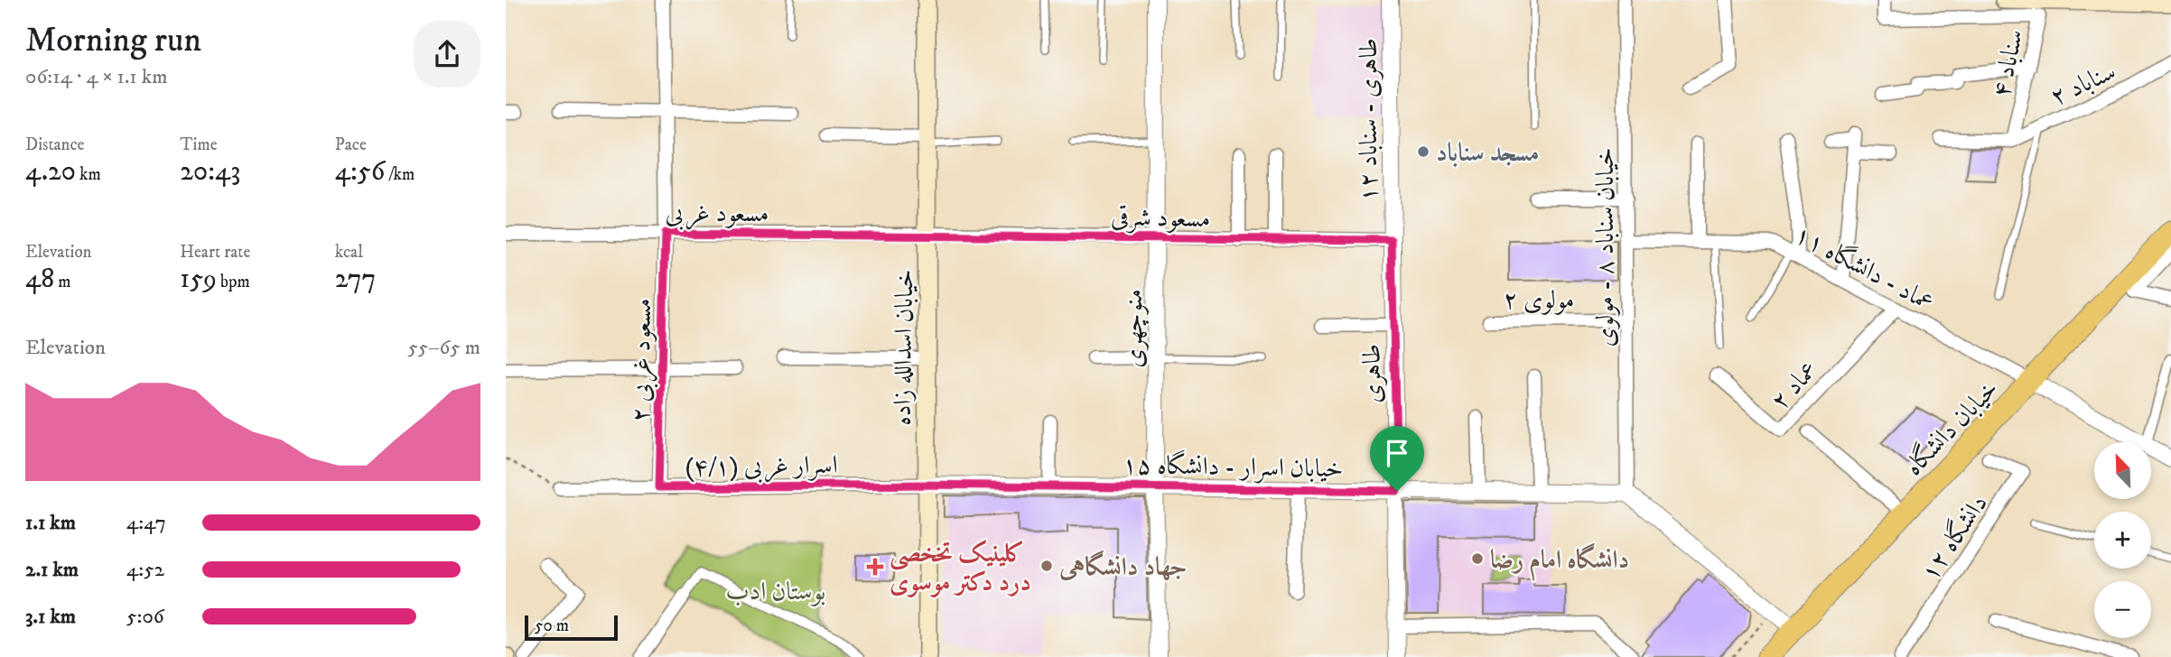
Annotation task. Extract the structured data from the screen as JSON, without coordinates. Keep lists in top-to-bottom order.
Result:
{
  "streets": {
    "main road": ["خیابان اسدالله زاده", "خیابان دانشگاه"],
    "street": [
      "سناباد ۴",
      "سناباد ۲",
      "طاهری - سناباد ۱۲",
      "مسعود غربی",
      "مسعود شرقی",
      "خیابان سناباد ۸ - مولوی",
      "عماد - دانشگاه ۱۱",
      "مولوی ۲",
      "منوچهری",
      "مسعود غربی ۲",
      "طاهری",
      "عماد ۲",
      "اسرار غربی (۴/۱)",
      "خیابان اسرار - دانشگاه ۱۵",
      "دانشگاه ۱۲"
    ]
  },
  "crossings": [
    ["سناباد ۴", "سناباد ۲"],
    ["طاهری - سناباد ۱۲", "مسعود شرقی"],
    ["طاهری - سناباد ۱۲", "طاهری"],
    ["مسعود غربی", "مسعود شرقی"],
    ["مسعود غربی", "خیابان اسدالله زاده"],
    ["مسعود غربی", "مسعود غربی ۲"],
    ["مسعود شرقی", "منوچهری"],
    ["مسعود شرقی", "خیابان اسدالله زاده"],
    ["مسعود شرقی", "طاهری"],
    ["خیابان سناباد ۸ - مولوی", "عماد - دانشگاه ۱۱"],
    ["خیابان سناباد ۸ - مولوی", "مولوی ۲"],
    ["خیابان سناباد ۸ - مولوی", "خیابان اسرار - دانشگاه ۱۵"],
    ["عماد - دانشگاه ۱۱", "عماد ۲"],
    ["عماد - دانشگاه ۱۱", "خیابان دانشگاه"],
    ["منوچهری", "خیابان اسرار - دانشگاه ۱۵"],
    ["خیابان اسدالله زاده", "اسرار غربی (۴/۱)"],
    ["خیابان اسدالله زاده", "خیابان اسرار - دانشگاه ۱۵"],
    ["مسعود غربی ۲", "اسرار غربی (۴/۱)"],
    ["طاهری", "خیابان اسرار - دانشگاه ۱۵"],
    ["اسرار غربی (۴/۱)", "خیابان اسرار - دانشگاه ۱۵"]
  ],
  "parks": ["بوستان ادب"],
  "places": {
    "other": ["مسجد سناباد", "دانشگاه امام رضا", "جهاد دانشگاهی"],
    "health": ["کلینیک تخخصی درد دکتر موسوی"]
  },
  "scale_bar": "50 m",
  "north": "top left",
  "page": {
    "heading": ["Morning run", "06:14 · 4 × 1.1 km"],
    "stats": [
      ["Distance", "4.20 km"],
      ["Time", "20:43"],
      ["Pace", "4:56 /km"],
      ["Elevation", "48 m"],
      ["Heart rate", "159 bpm"],
      ["kcal", "277"]
    ],
    "chart": ["Elevation", "55–65 m"],
    "map_buttons": ["+", "−"],
    "list": [
      {
        "name": "1.1 km",
        "note": "4:47"
      },
      {
        "name": "2.1 km",
        "note": "4:52"
      },
      {
        "name": "3.1 km",
        "note": "5:06"
      }
    ],
    "scale": "50 m"
  }
}
